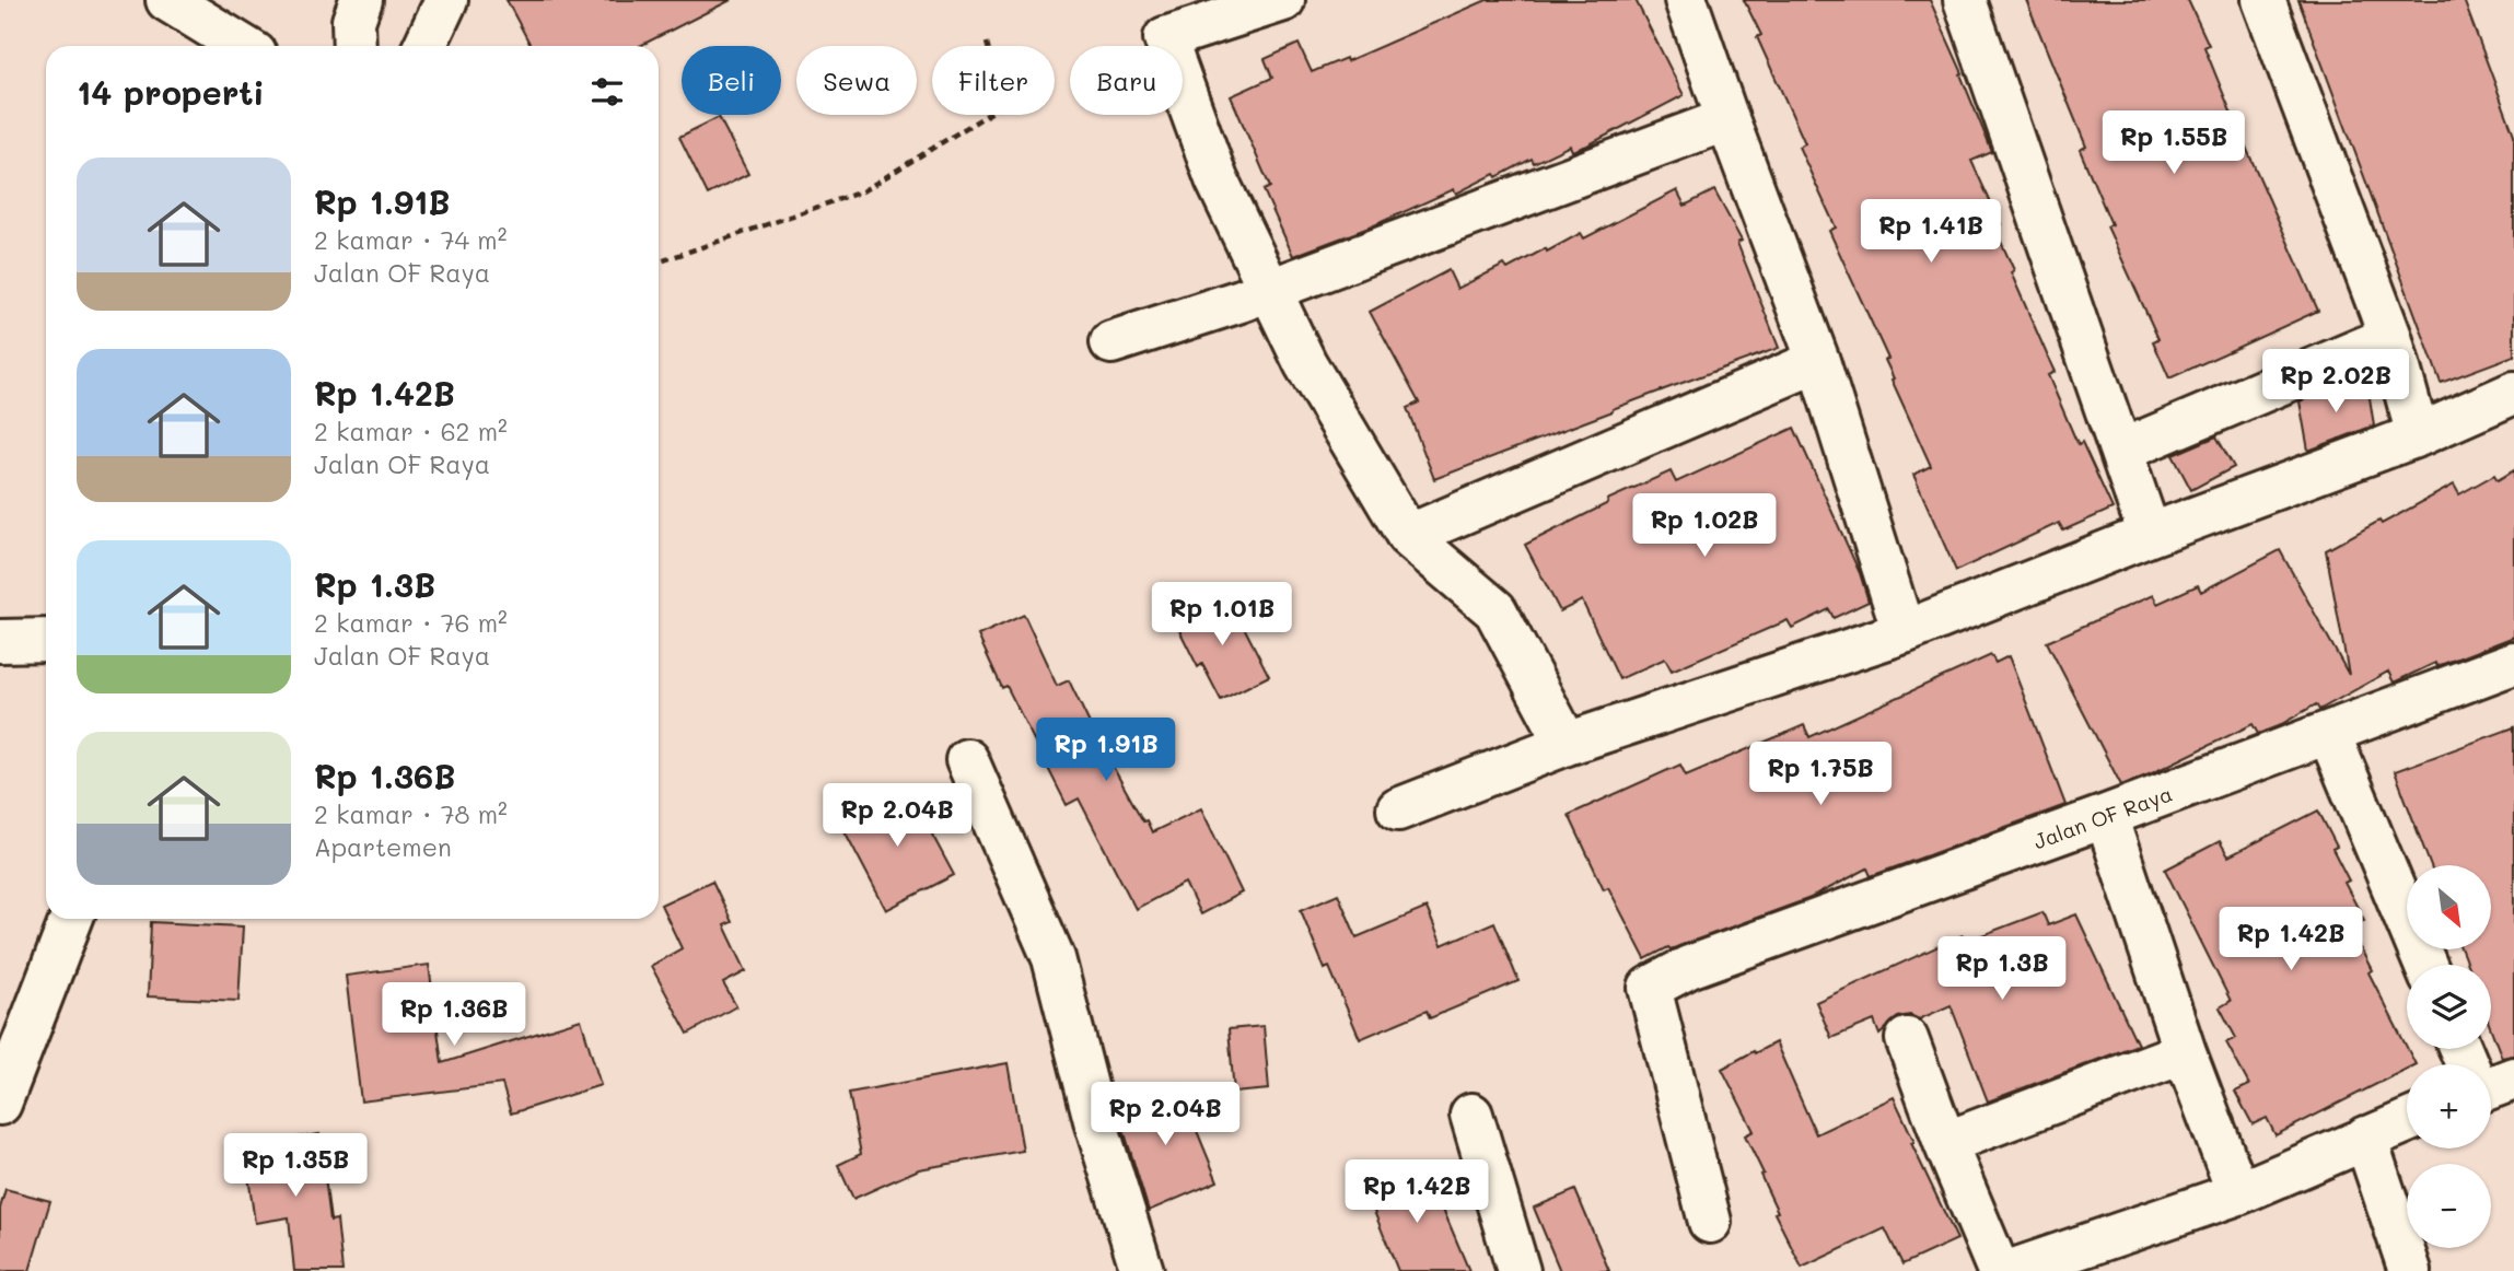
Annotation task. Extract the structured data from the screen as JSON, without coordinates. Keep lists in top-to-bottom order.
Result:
{
  "streets": {
    "street": ["Jalan OF Raya"]
  },
  "north": "bottom right",
  "page": {
    "chip": [
      "Beli",
      "Sewa",
      "Filter",
      "Baru"
    ],
    "heading": "14 properti",
    "price": [
      "Rp 1.55B",
      "Rp 1.41B",
      "Rp 2.02B",
      "Rp 1.02B",
      "Rp 1.01B",
      "Rp 1.91B",
      "Rp 1.75B",
      "Rp 2.04B",
      "Rp 1.42B",
      "Rp 1.3B",
      "Rp 1.36B",
      "Rp 2.04B",
      "Rp 1.35B",
      "Rp 1.42B"
    ],
    "list": [
      {
        "name": "Rp 1.91B",
        "note": "2 kamar · 74 m² · Jalan OF Raya"
      },
      {
        "name": "Rp 1.42B",
        "note": "2 kamar · 62 m² · Jalan OF Raya"
      },
      {
        "name": "Rp 1.3B",
        "note": "2 kamar · 76 m² · Jalan OF Raya"
      },
      {
        "name": "Rp 1.36B",
        "note": "2 kamar · 78 m² · Apartemen"
      }
    ],
    "map_buttons": ["+", "−"]
  }
}
